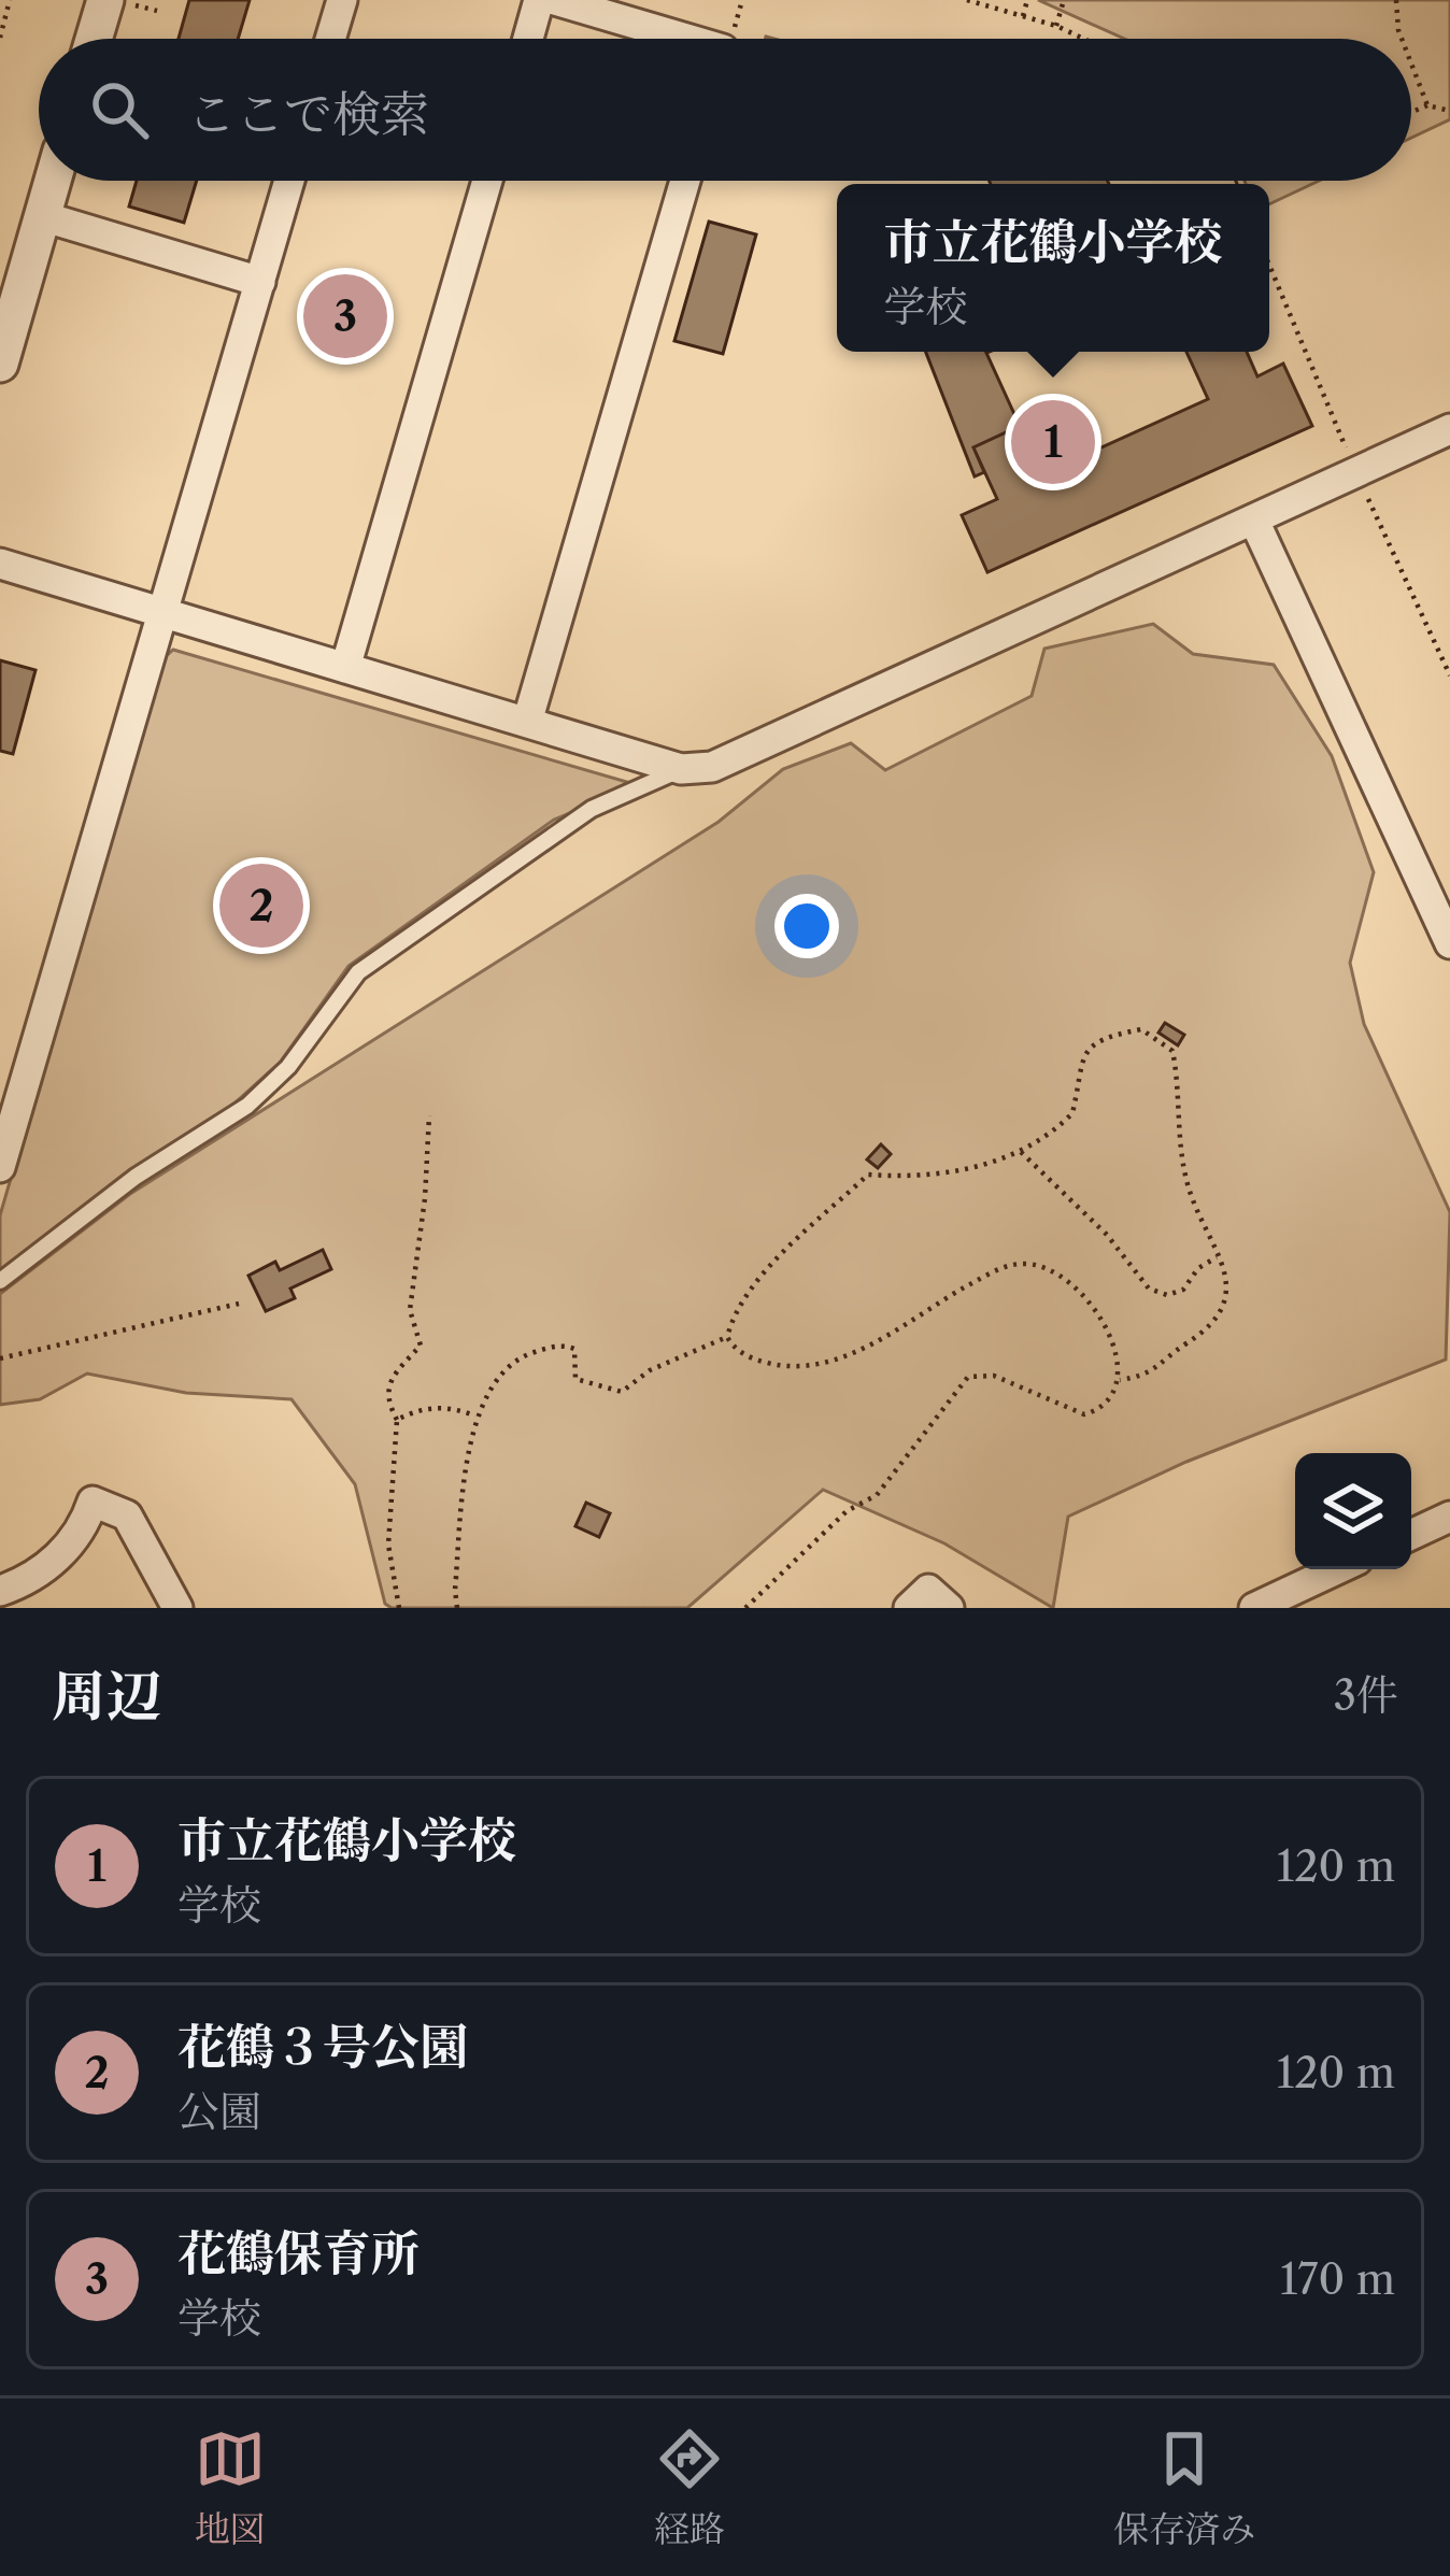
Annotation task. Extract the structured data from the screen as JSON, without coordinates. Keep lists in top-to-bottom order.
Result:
{
  "page": {
    "search": "ここで検索",
    "popup": ["市立花鶴小学校", "学校"],
    "pins": ["3", "1", "2"],
    "heading": ["周辺", "3件"],
    "list": [
      {
        "mark": "1",
        "name": "市立花鶴小学校",
        "note": "学校",
        "value": "120 m"
      },
      {
        "mark": "2",
        "name": "花鶴３号公園",
        "note": "公園",
        "value": "120 m"
      },
      {
        "mark": "3",
        "name": "花鶴保育所",
        "note": "学校",
        "value": "170 m"
      }
    ],
    "nav": ["地図", "経路", "保存済み"]
  }
}
